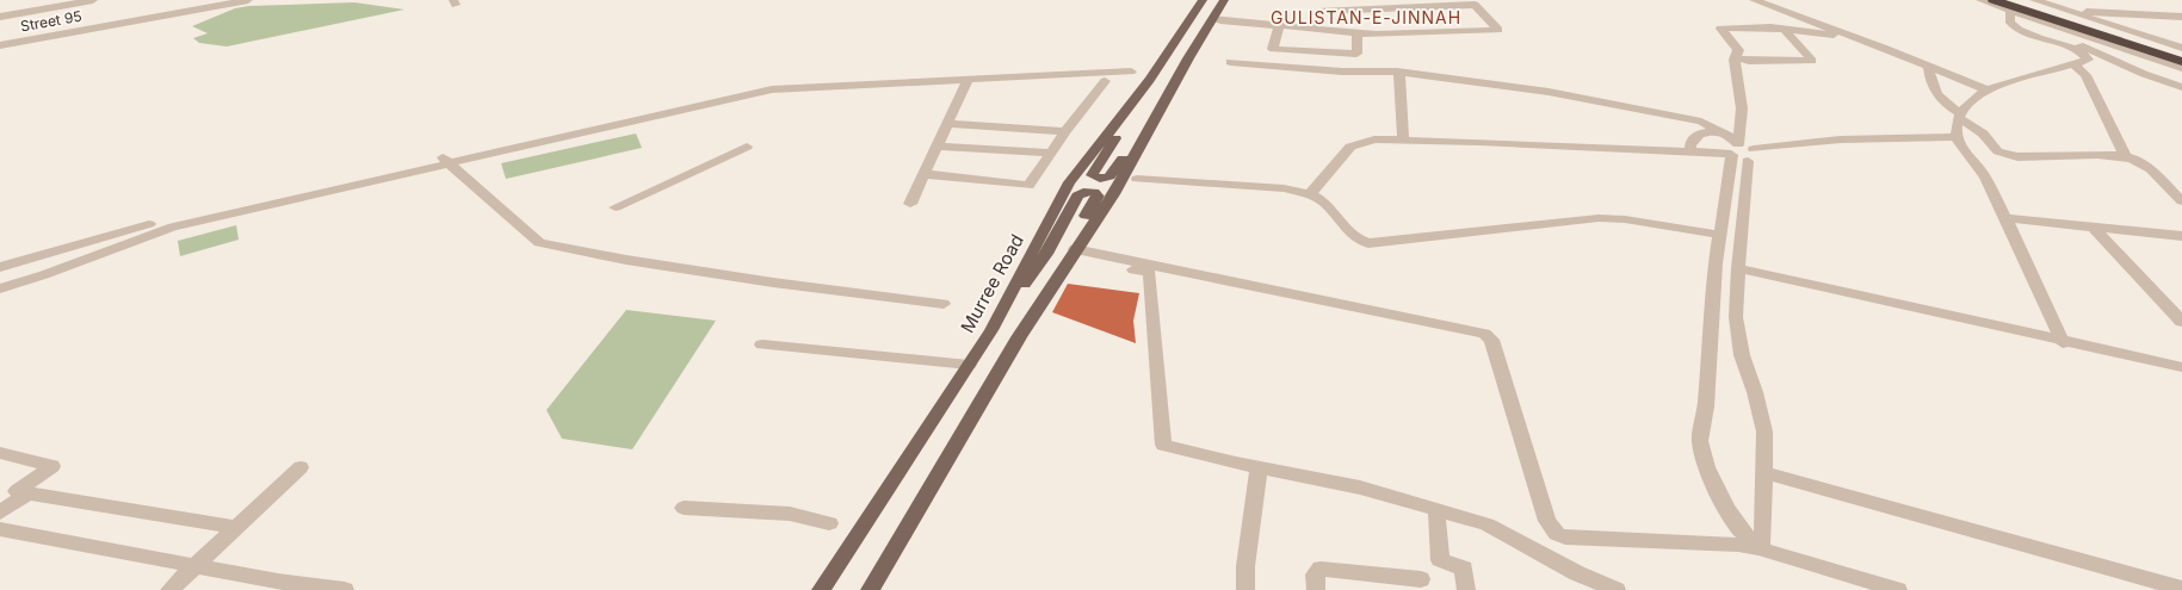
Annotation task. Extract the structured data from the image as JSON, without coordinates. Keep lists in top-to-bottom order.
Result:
{
  "streets": {
    "main road": ["Murree Road"],
    "street": ["Street 95"]
  },
  "districts": ["GULISTAN-E-JINNAH"]
}
